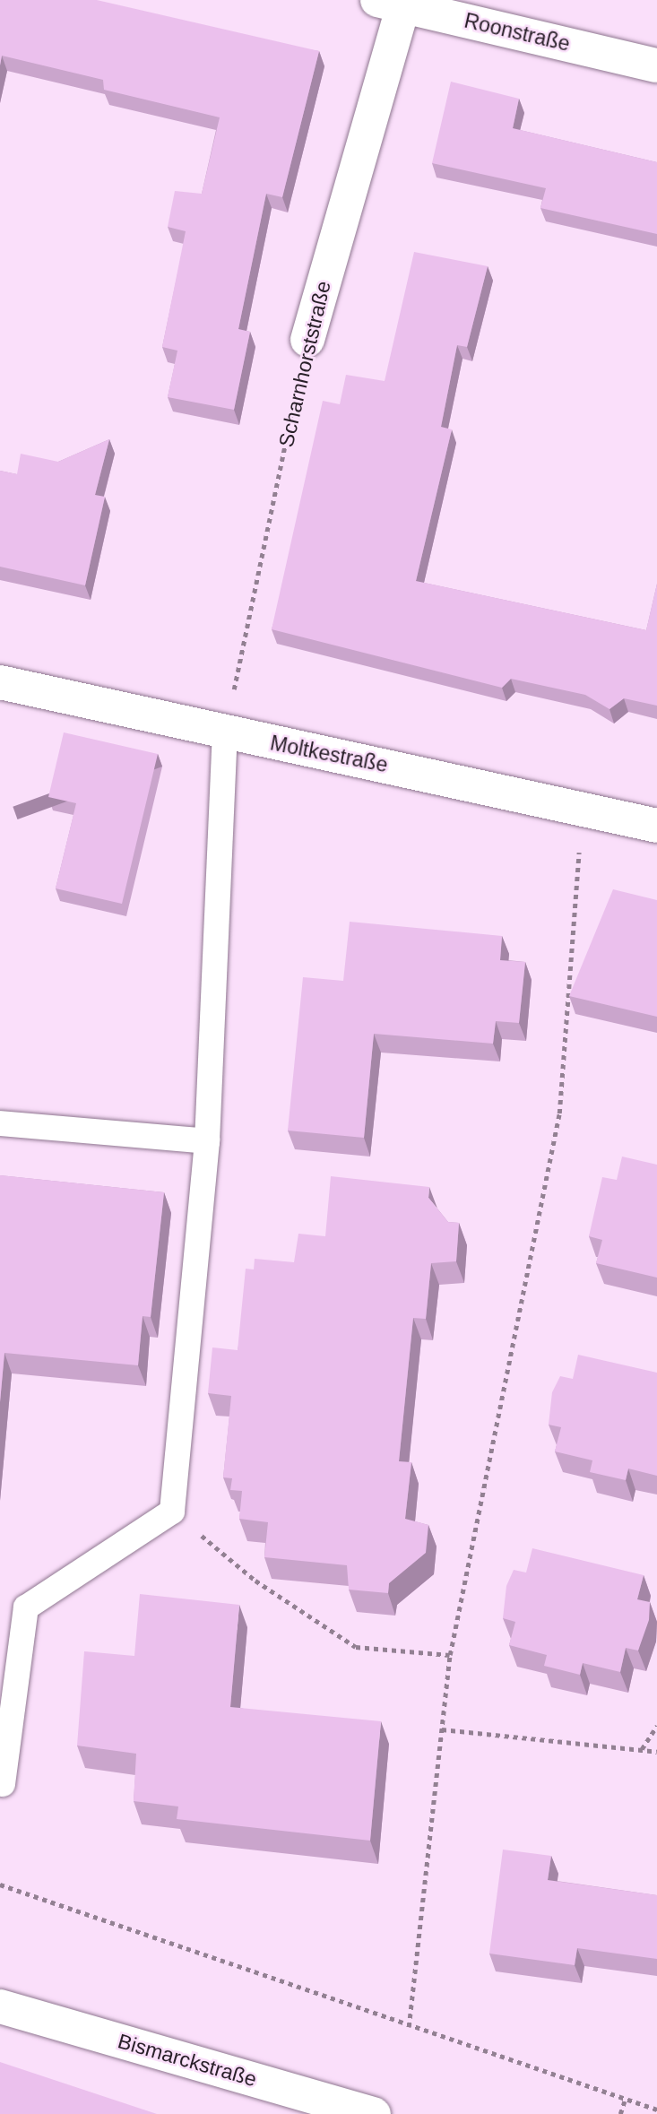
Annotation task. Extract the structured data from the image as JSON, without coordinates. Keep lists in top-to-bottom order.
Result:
{
  "streets": {
    "street": [
      "Roonstraße",
      "Scharnhorststraße",
      "Moltkestraße",
      "Bismarckstraße"
    ]
  },
  "crossings": [
    ["Roonstraße", "Scharnhorststraße"],
    ["Scharnhorststraße", "Moltkestraße"]
  ]
}
